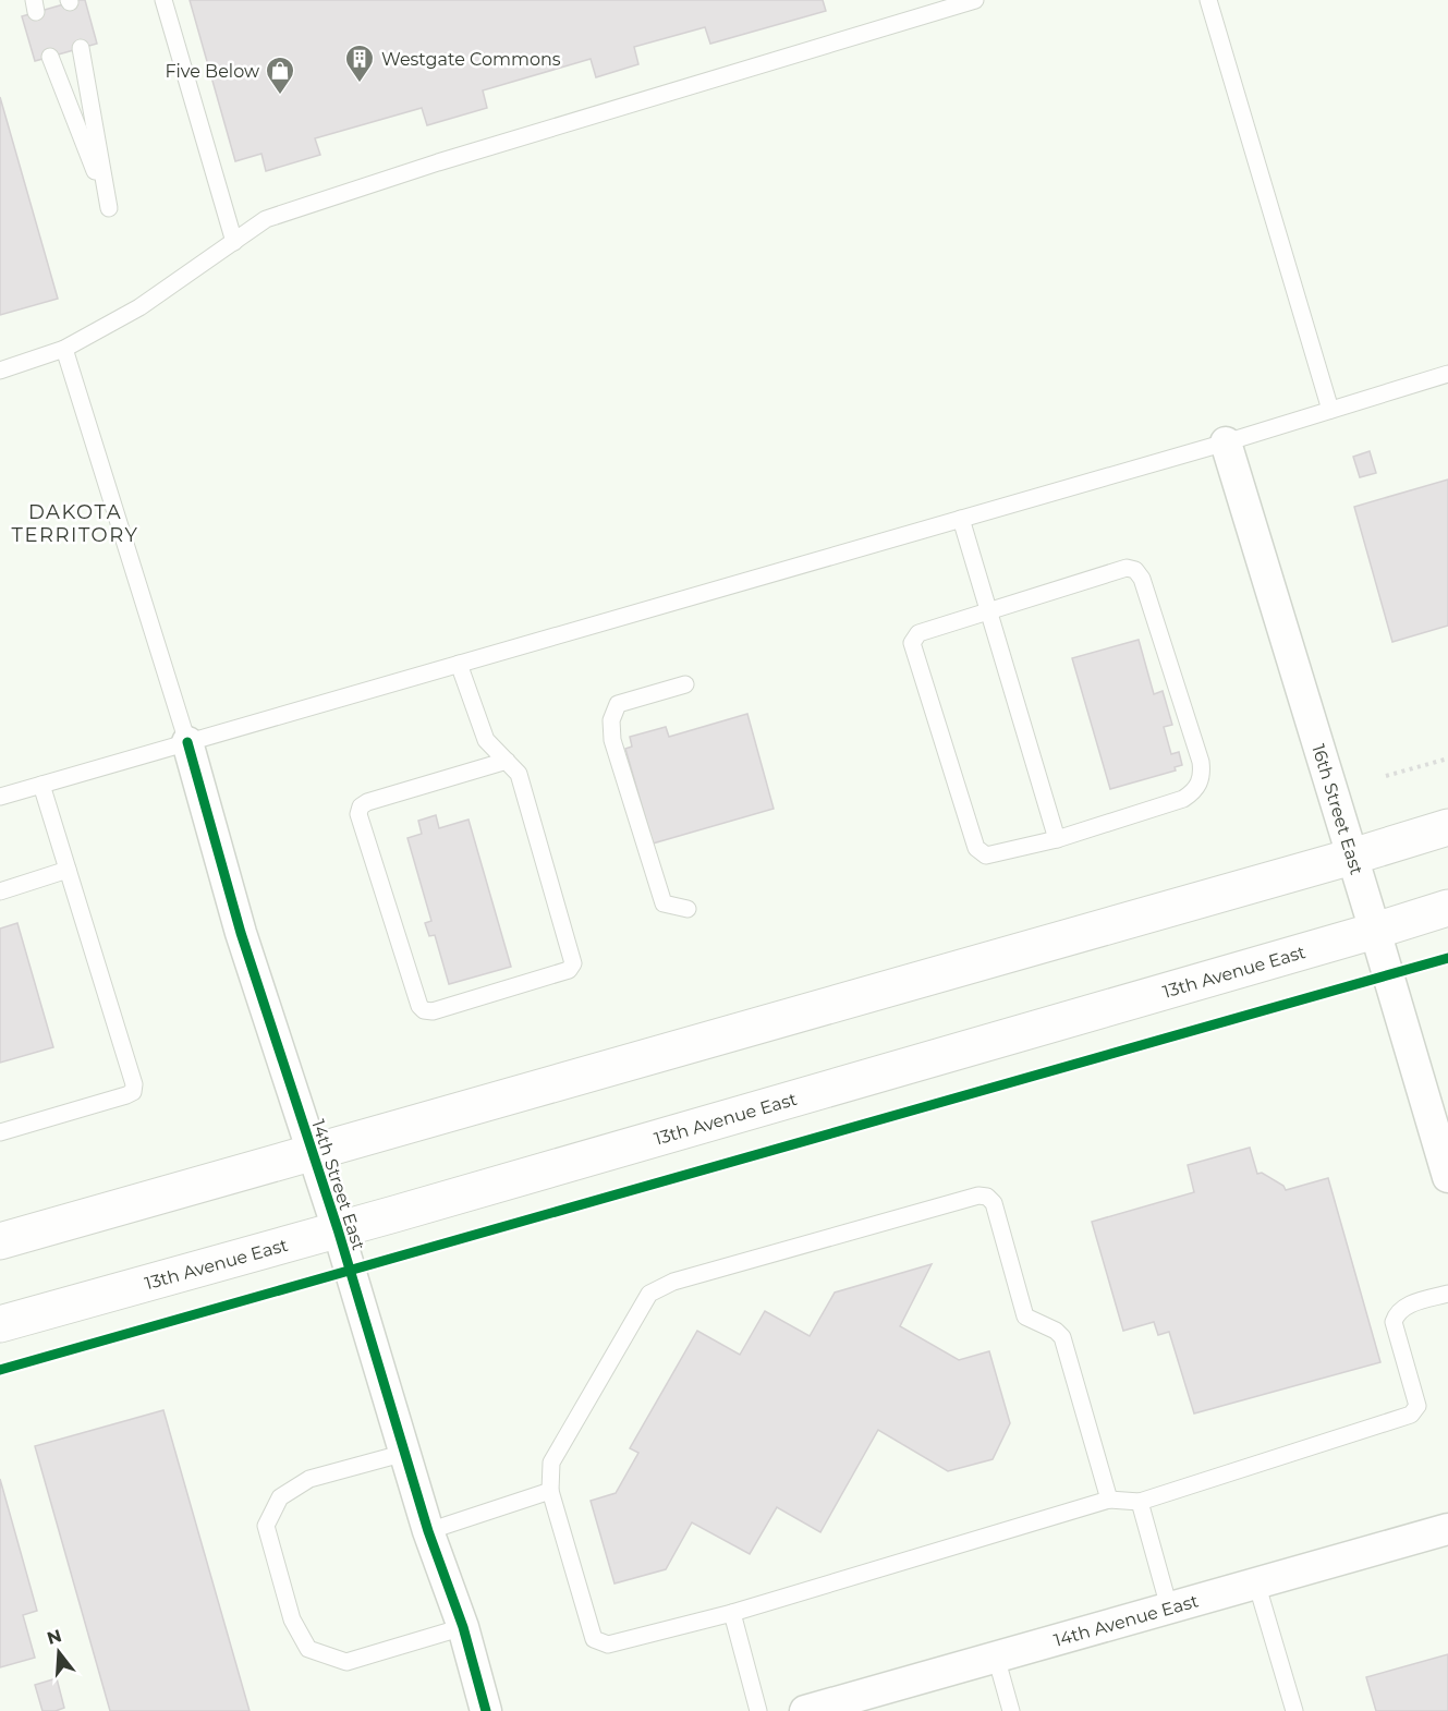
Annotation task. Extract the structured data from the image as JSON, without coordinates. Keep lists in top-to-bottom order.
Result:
{
  "streets": {
    "main road": ["13th Avenue East"],
    "street": ["16th Street East", "14th Street East", "14th Avenue East"]
  },
  "crossings": [
    ["16th Street East", "13th Avenue East"],
    ["13th Avenue East", "14th Street East"]
  ],
  "districts": ["DAKOTA TERRITORY"],
  "places": {
    "building": ["Westgate Commons"],
    "shop": ["Five Below"]
  },
  "north": "top"
}
